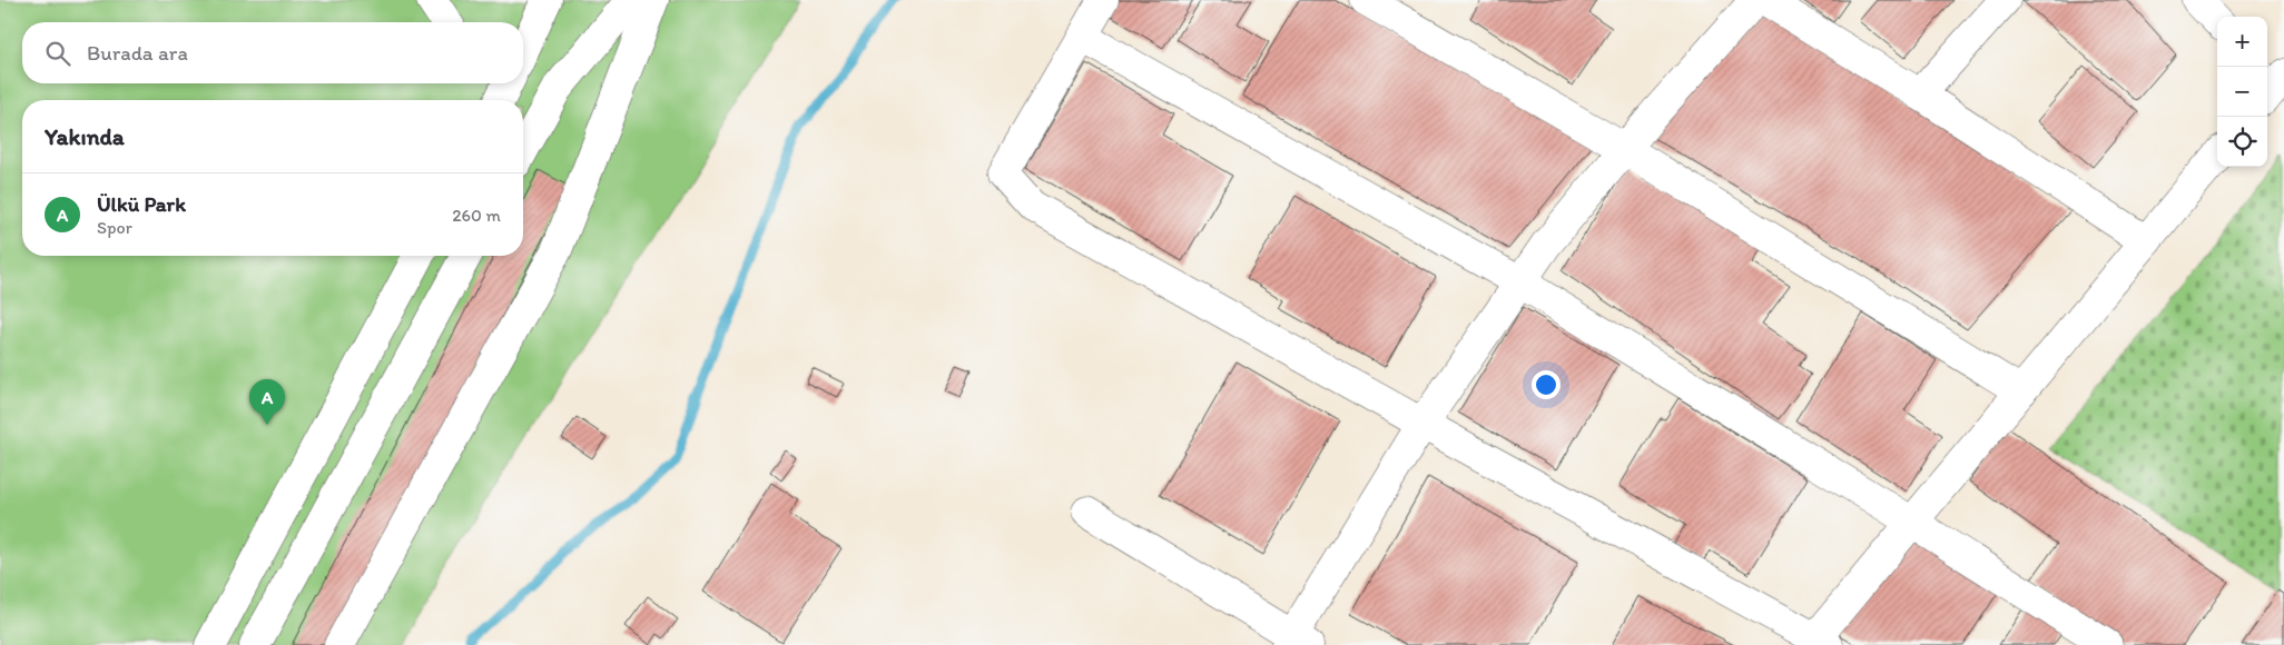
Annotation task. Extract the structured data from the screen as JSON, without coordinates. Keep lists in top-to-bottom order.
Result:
{
  "page": {
    "map_buttons": ["+", "−"],
    "search": "Burada ara",
    "heading": "Yakında",
    "list": [
      {
        "mark": "A",
        "name": "Ülkü Park",
        "note": "Spor",
        "value": "260 m"
      }
    ],
    "pins": "A"
  }
}
